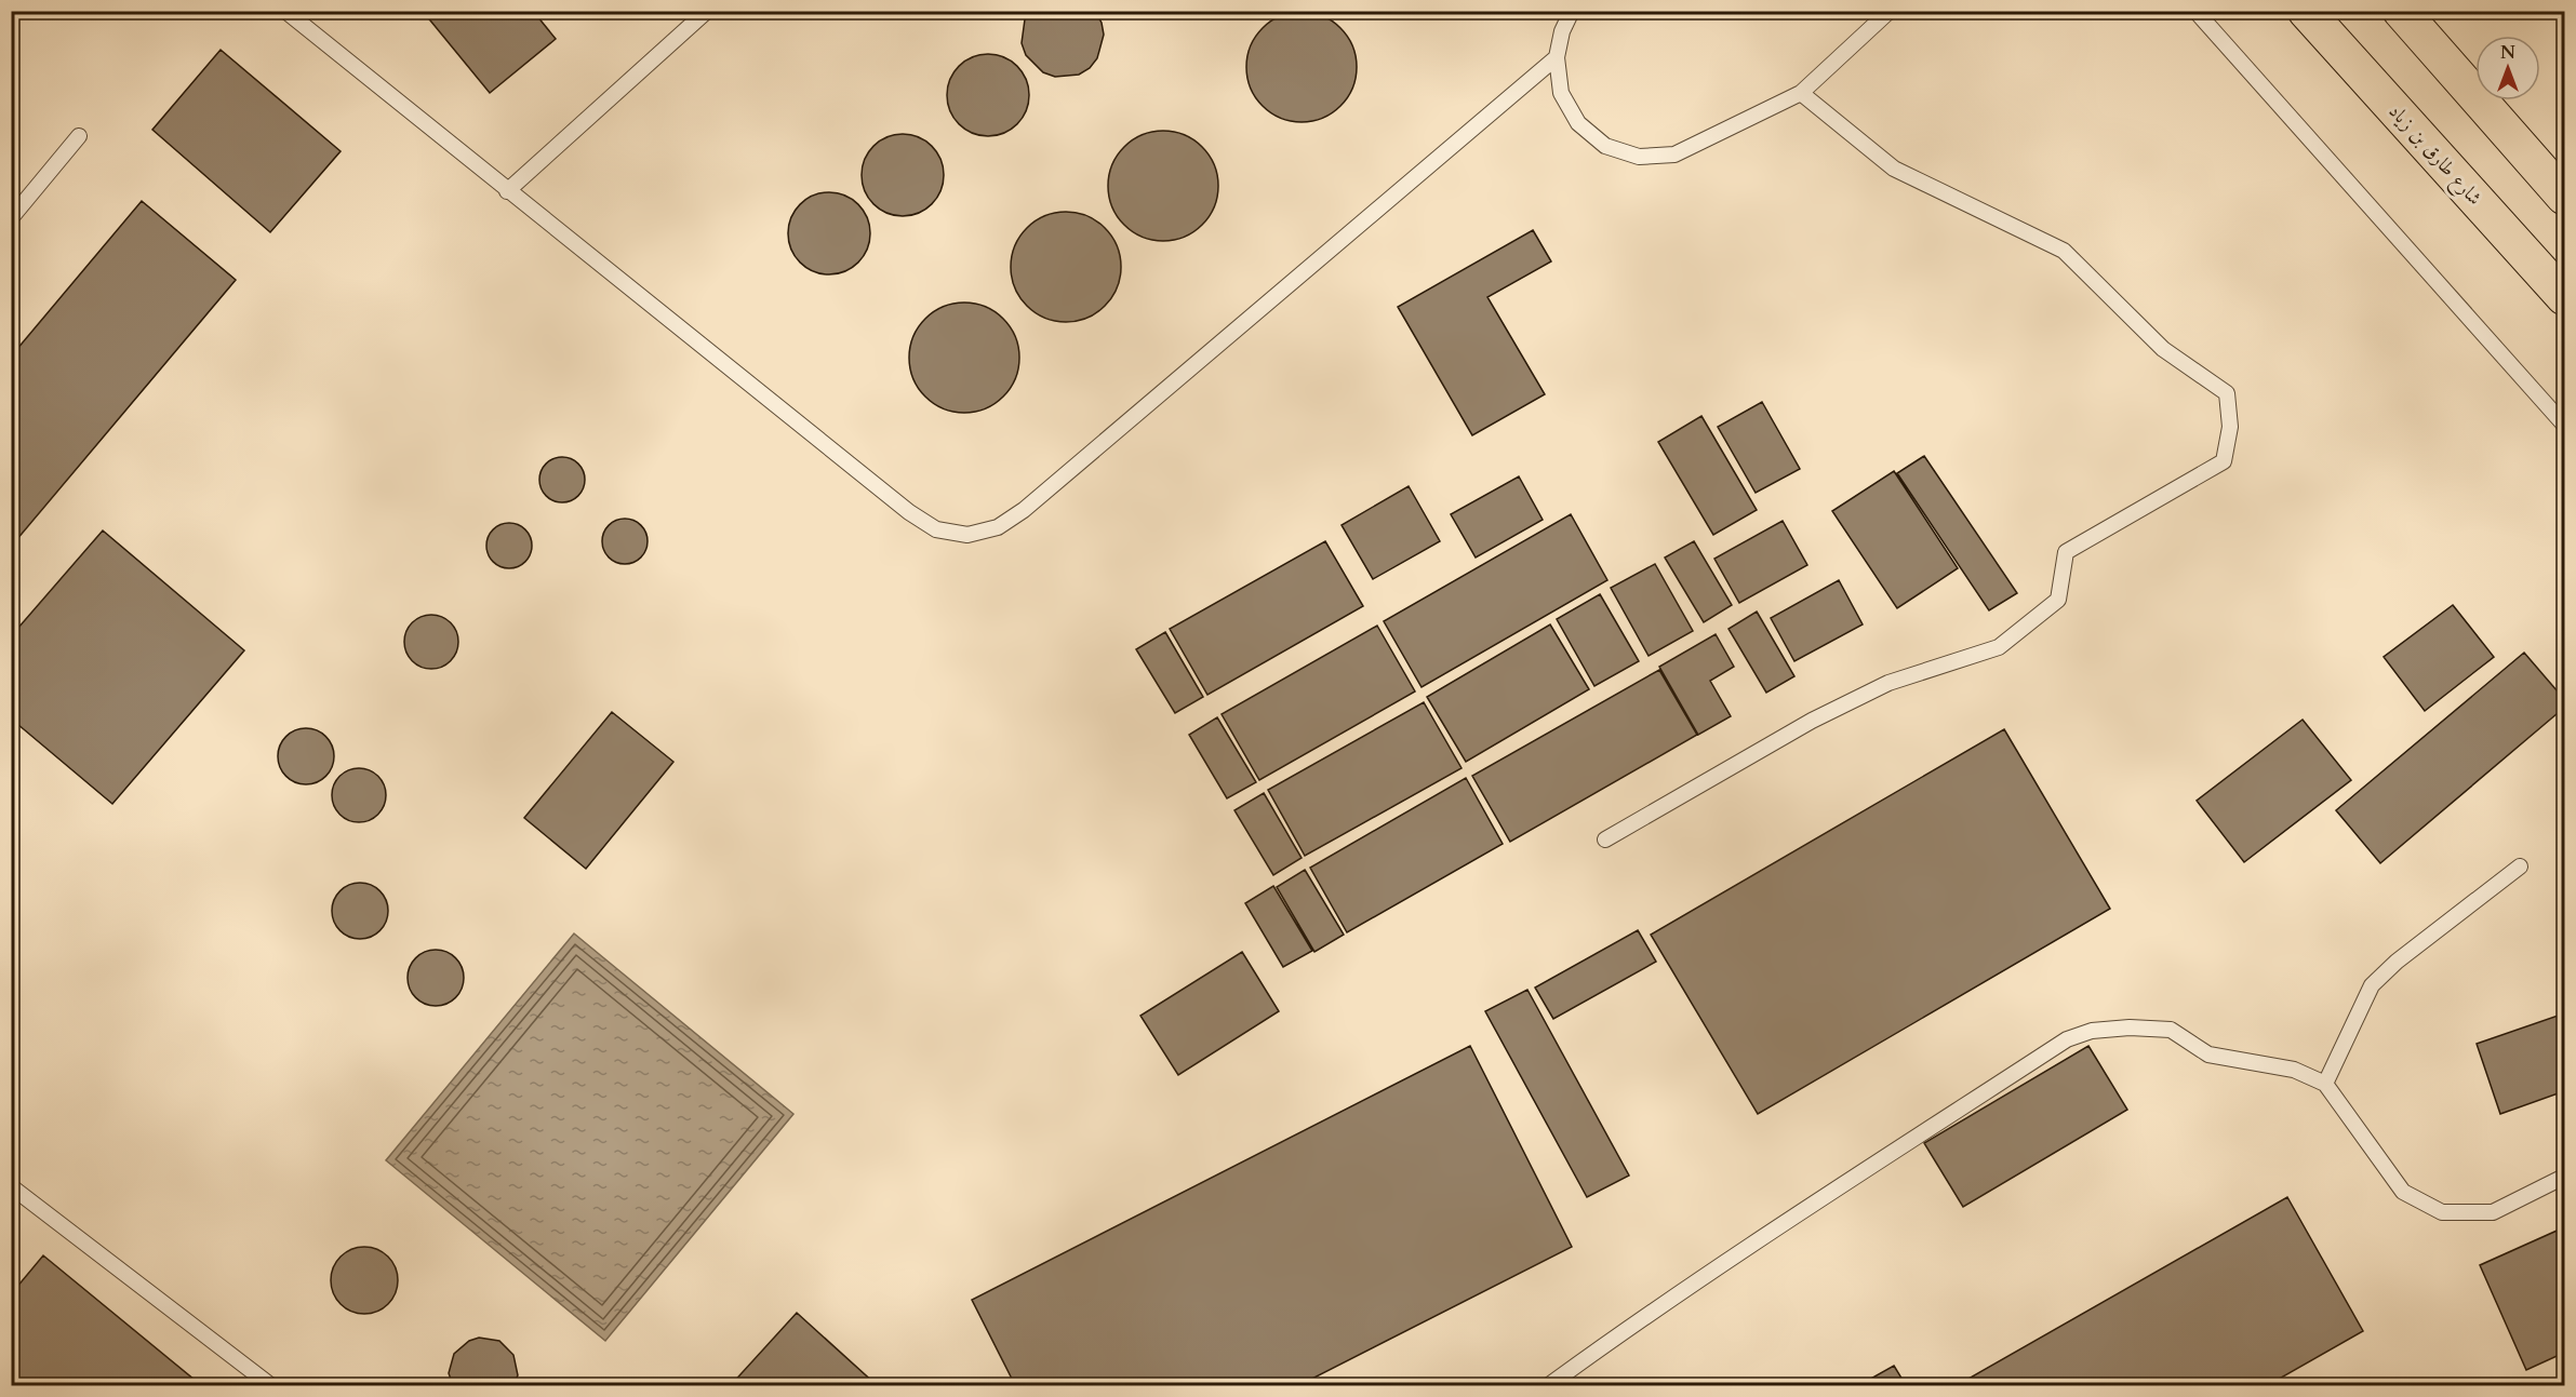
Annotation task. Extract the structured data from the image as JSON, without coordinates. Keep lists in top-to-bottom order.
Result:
{
  "streets": {
    "main road": ["شارع طارق بن زياد"]
  },
  "north": "top"
}
